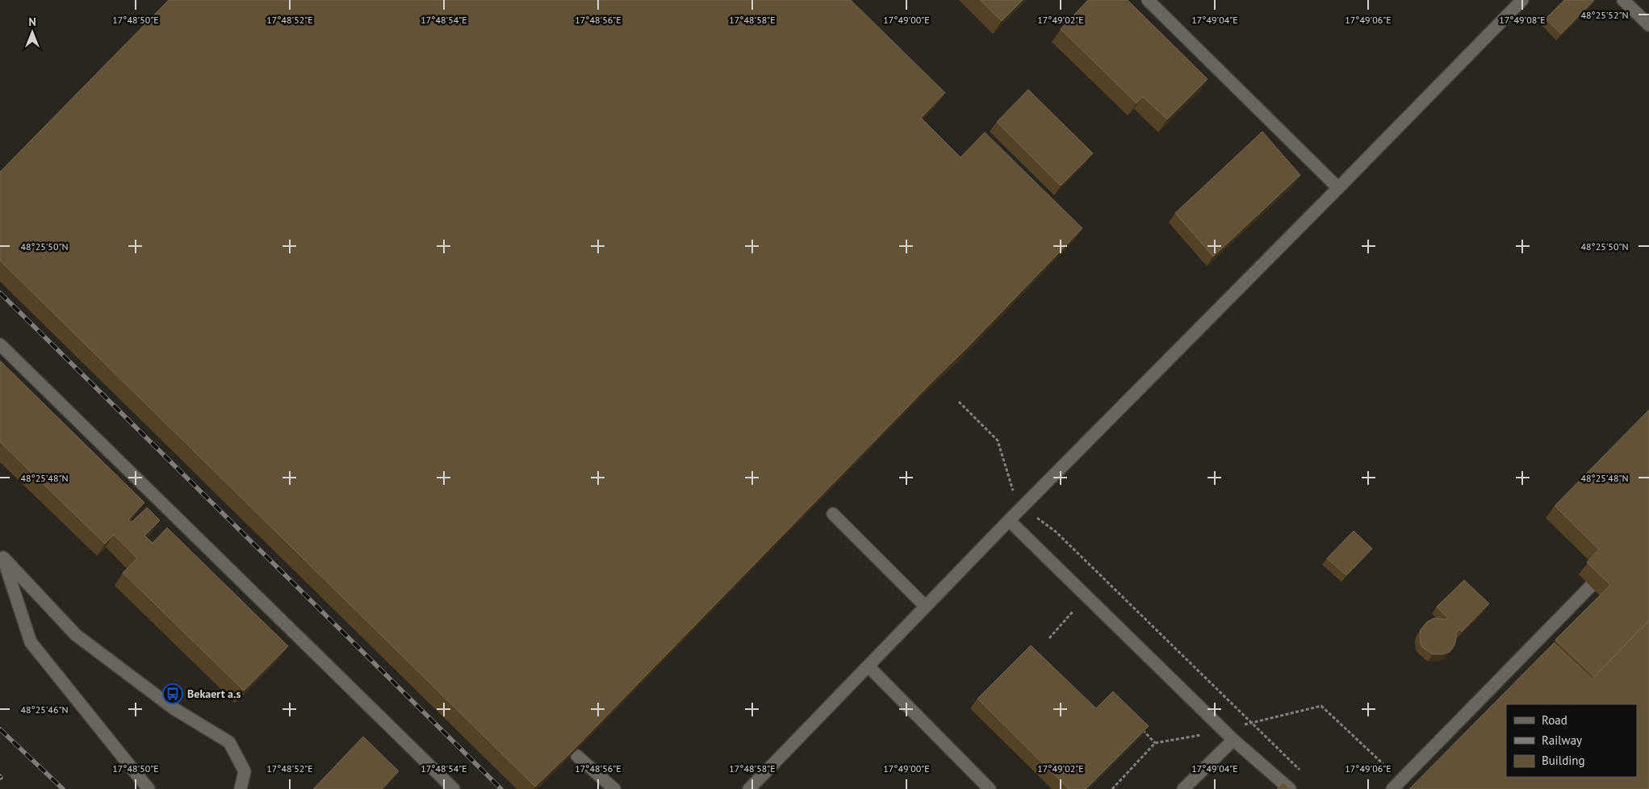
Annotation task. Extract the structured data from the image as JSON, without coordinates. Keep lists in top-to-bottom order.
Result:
{
  "places": {
    "bus stop": ["Bekaert a.s"]
  },
  "legend": ["Road", "Railway", "Building"],
  "north": "top",
  "coordinates": [
    "48°25'52\"N",
    "17°48'50\"E",
    "17°48'52\"E",
    "17°48'54\"E",
    "17°48'56\"E",
    "17°48'58\"E",
    "17°49'00\"E",
    "17°49'02\"E",
    "17°49'04\"E",
    "17°49'06\"E",
    "17°49'08\"E",
    "48°25'50\"N",
    "48°25'48\"N",
    "48°25'46\"N"
  ]
}
